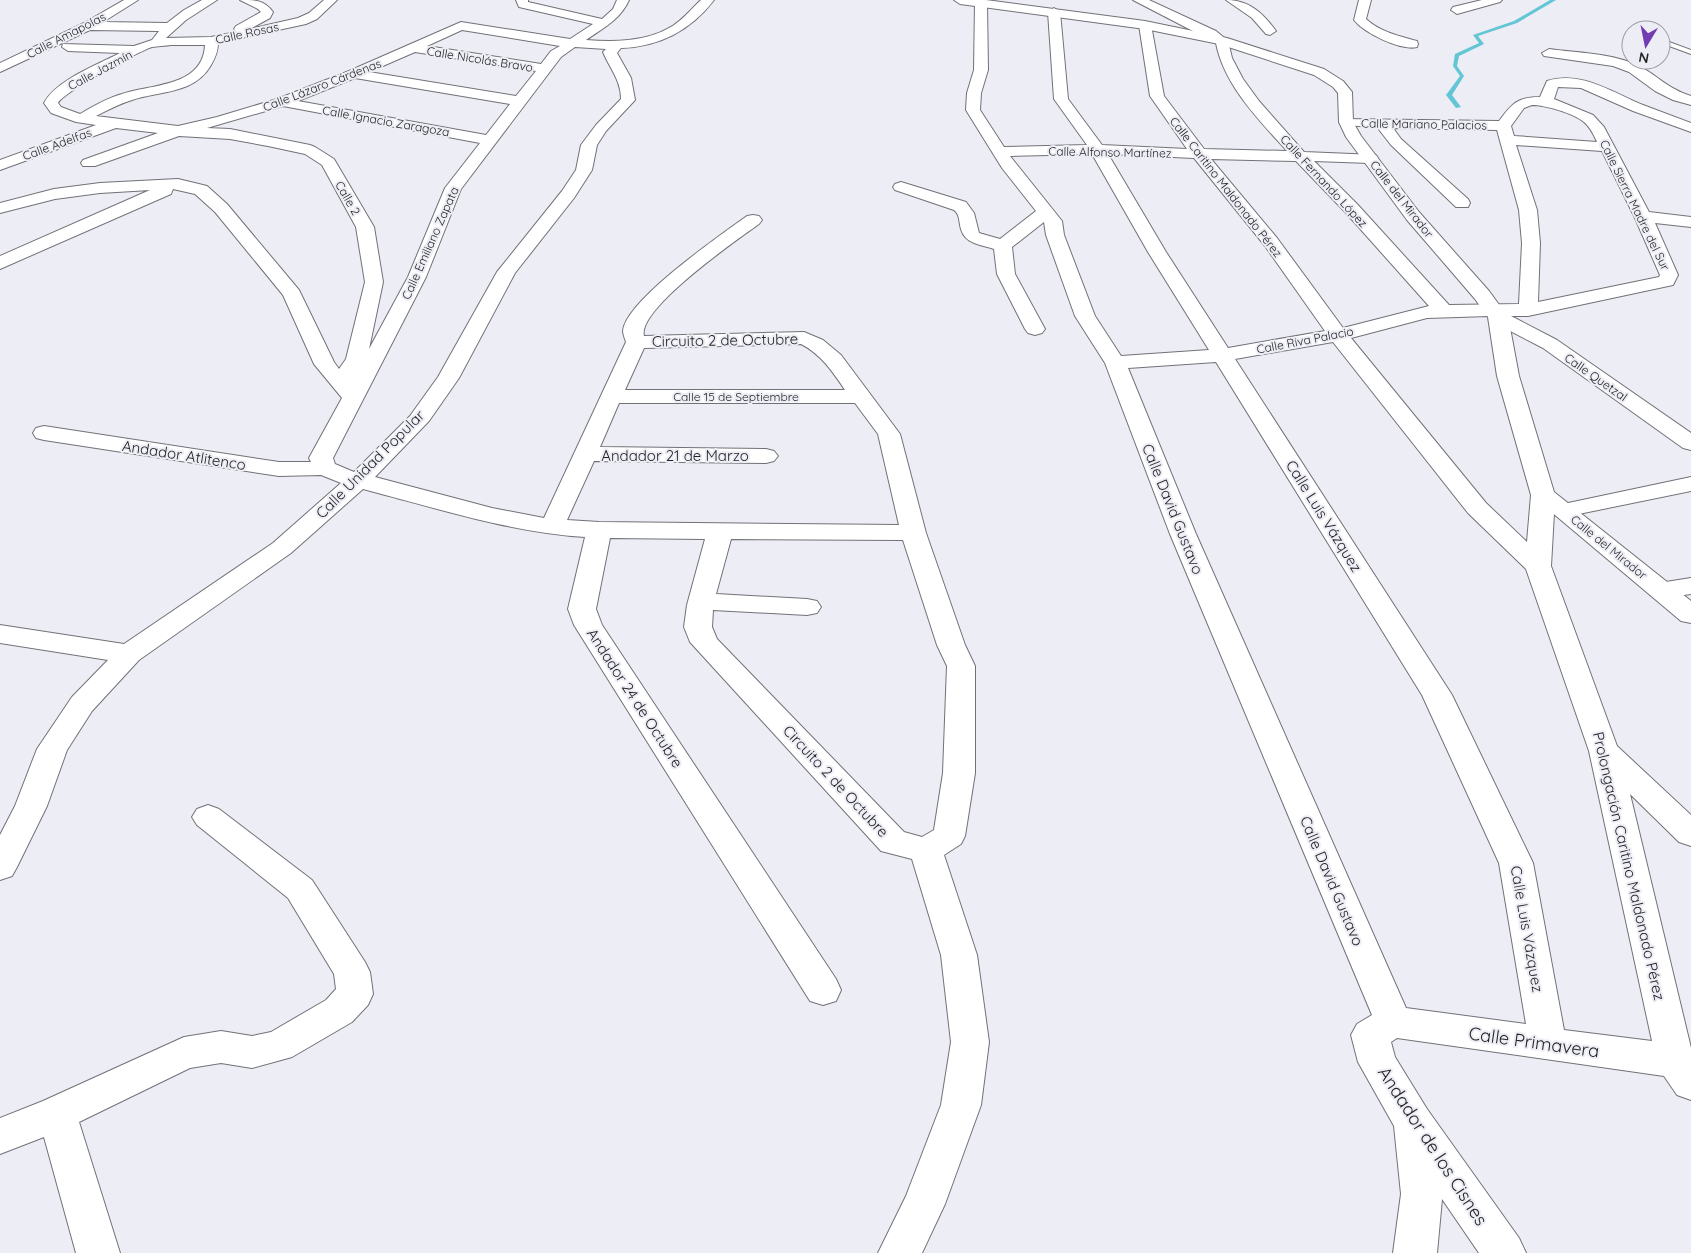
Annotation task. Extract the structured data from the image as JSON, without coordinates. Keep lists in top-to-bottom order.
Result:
{
  "streets": {
    "street": [
      "Calle Rosas",
      "Calle Amapolas",
      "Calle Nicolás Bravo",
      "Calle Jazmín",
      "Calle Lázaro Cárdenas",
      "Calle Ignacio Zaragoza",
      "Calle Mariano Palacios",
      "Calle Adelfas",
      "Calle Alfonso Martínez",
      "Calle Fernando López",
      "Calle Caritino Maldonado Pérez",
      "Calle 2",
      "Calle del Mirador",
      "Calle Sierra Madre del Sur",
      "Calle Emiliano Zapata",
      "Circuito 2 de Octubre",
      "Calle Riva Palacio",
      "Calle Quetzal",
      "Calle 15 de Septiembre",
      "Andador Atlitenco",
      "Andador 21 de Marzo",
      "Calle Unidad Popular",
      "Calle David Gustavo",
      "Calle Luis Vázquez",
      "Andador 24 de Octubre",
      "Prolongación Caritino Maldonado Pérez",
      "Calle Primavera",
      "Andador de los Cisnes"
    ]
  },
  "crossings": [
    ["Calle Rosas", "Calle Jazmín"],
    ["Calle Nicolás Bravo", "Calle Lázaro Cárdenas"],
    ["Calle Nicolás Bravo", "Calle Emiliano Zapata"],
    ["Calle Jazmín", "Calle Lázaro Cárdenas"],
    ["Calle Jazmín", "Calle Adelfas"],
    ["Calle Jazmín", "Calle 2"],
    ["Calle Lázaro Cárdenas", "Calle Ignacio Zaragoza"],
    ["Calle Lázaro Cárdenas", "Calle 2"],
    ["Calle Lázaro Cárdenas", "Calle Emiliano Zapata"],
    ["Calle Ignacio Zaragoza", "Calle Emiliano Zapata"],
    ["Calle Mariano Palacios", "Calle del Mirador"],
    ["Calle Mariano Palacios", "Calle Sierra Madre del Sur"],
    ["Calle Alfonso Martínez", "Calle Fernando López"],
    ["Calle Alfonso Martínez", "Calle Caritino Maldonado Pérez"],
    ["Calle Alfonso Martínez", "Calle del Mirador"],
    ["Calle Alfonso Martínez", "Calle David Gustavo"],
    ["Calle Alfonso Martínez", "Calle Luis Vázquez"],
    ["Calle Fernando López", "Calle del Mirador"],
    ["Calle Fernando López", "Calle Riva Palacio"],
    ["Calle Caritino Maldonado Pérez", "Calle del Mirador"],
    ["Calle Caritino Maldonado Pérez", "Calle Riva Palacio"],
    ["Calle Caritino Maldonado Pérez", "Prolongación Caritino Maldonado Pérez"],
    ["Calle del Mirador", "Calle Riva Palacio"],
    ["Calle del Mirador", "Calle Quetzal"],
    ["Calle del Mirador", "Calle David Gustavo"],
    ["Calle del Mirador", "Calle Luis Vázquez"],
    ["Calle Emiliano Zapata", "Andador Atlitenco"],
    ["Circuito 2 de Octubre", "Calle 15 de Septiembre"],
    ["Circuito 2 de Octubre", "Andador 21 de Marzo"],
    ["Calle Riva Palacio", "Calle Quetzal"],
    ["Calle Riva Palacio", "Calle David Gustavo"],
    ["Calle Riva Palacio", "Calle Luis Vázquez"],
    ["Calle Riva Palacio", "Prolongación Caritino Maldonado Pérez"],
    ["Calle David Gustavo", "Calle Primavera"],
    ["Calle David Gustavo", "Andador de los Cisnes"],
    ["Calle Luis Vázquez", "Calle Primavera"],
    ["Prolongación Caritino Maldonado Pérez", "Calle Primavera"],
    ["Calle Primavera", "Andador de los Cisnes"]
  ],
  "north": "bottom"
}
